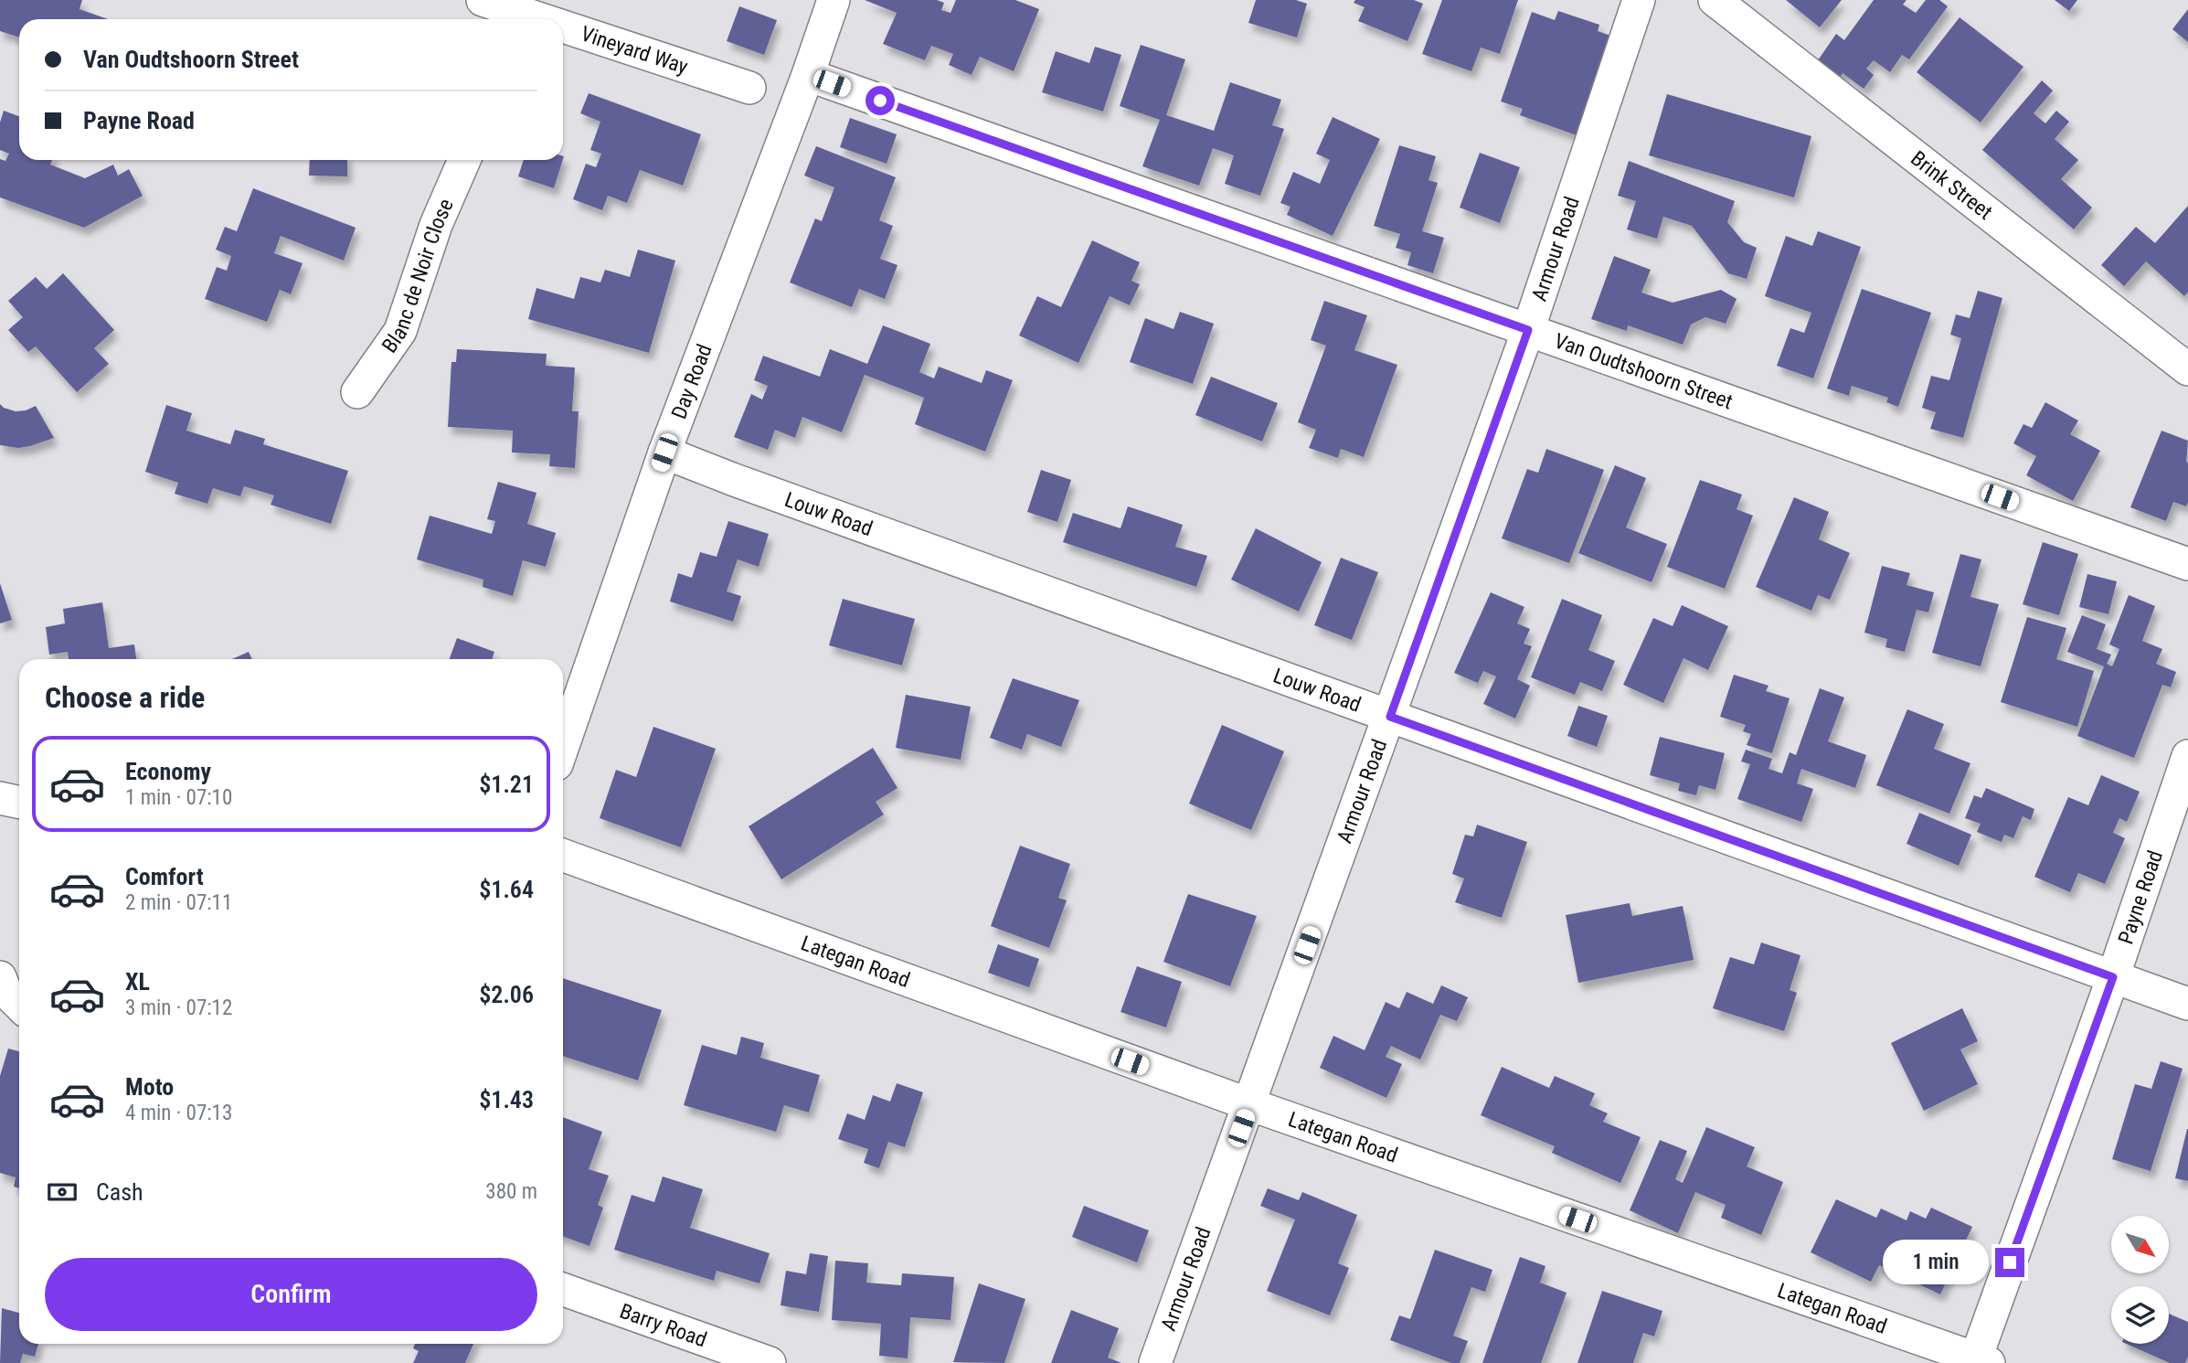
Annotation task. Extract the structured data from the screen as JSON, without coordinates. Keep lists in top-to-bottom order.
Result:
{
  "streets": {
    "street": [
      "Vineyard Way",
      "Brink Street",
      "Armour Road",
      "Blanc de Noir Close",
      "Van Oudtshoorn Street",
      "Day Road",
      "Louw Road",
      "Payne Road",
      "Lategan Road",
      "Barry Road"
    ]
  },
  "crossings": [
    ["Armour Road", "Van Oudtshoorn Street"],
    ["Armour Road", "Louw Road"],
    ["Armour Road", "Lategan Road"],
    ["Van Oudtshoorn Street", "Day Road"],
    ["Day Road", "Louw Road"],
    ["Louw Road", "Payne Road"],
    ["Payne Road", "Lategan Road"]
  ],
  "north": "bottom right",
  "page": {
    "banner": ["Van Oudtshoorn Street", "Payne Road"],
    "heading": "Choose a ride",
    "list": [
      {
        "name": "Economy",
        "note": "1 min · 07:10",
        "value": "$1.21"
      },
      {
        "name": "Comfort",
        "note": "2 min · 07:11",
        "value": "$1.64"
      },
      {
        "name": "XL",
        "note": "3 min · 07:12",
        "value": "$2.06"
      },
      {
        "name": "Moto",
        "note": "4 min · 07:13",
        "value": "$1.43"
      }
    ],
    "pay": ["Cash", "380 m"],
    "bubble": "1 min",
    "buttons": "Confirm"
  }
}
